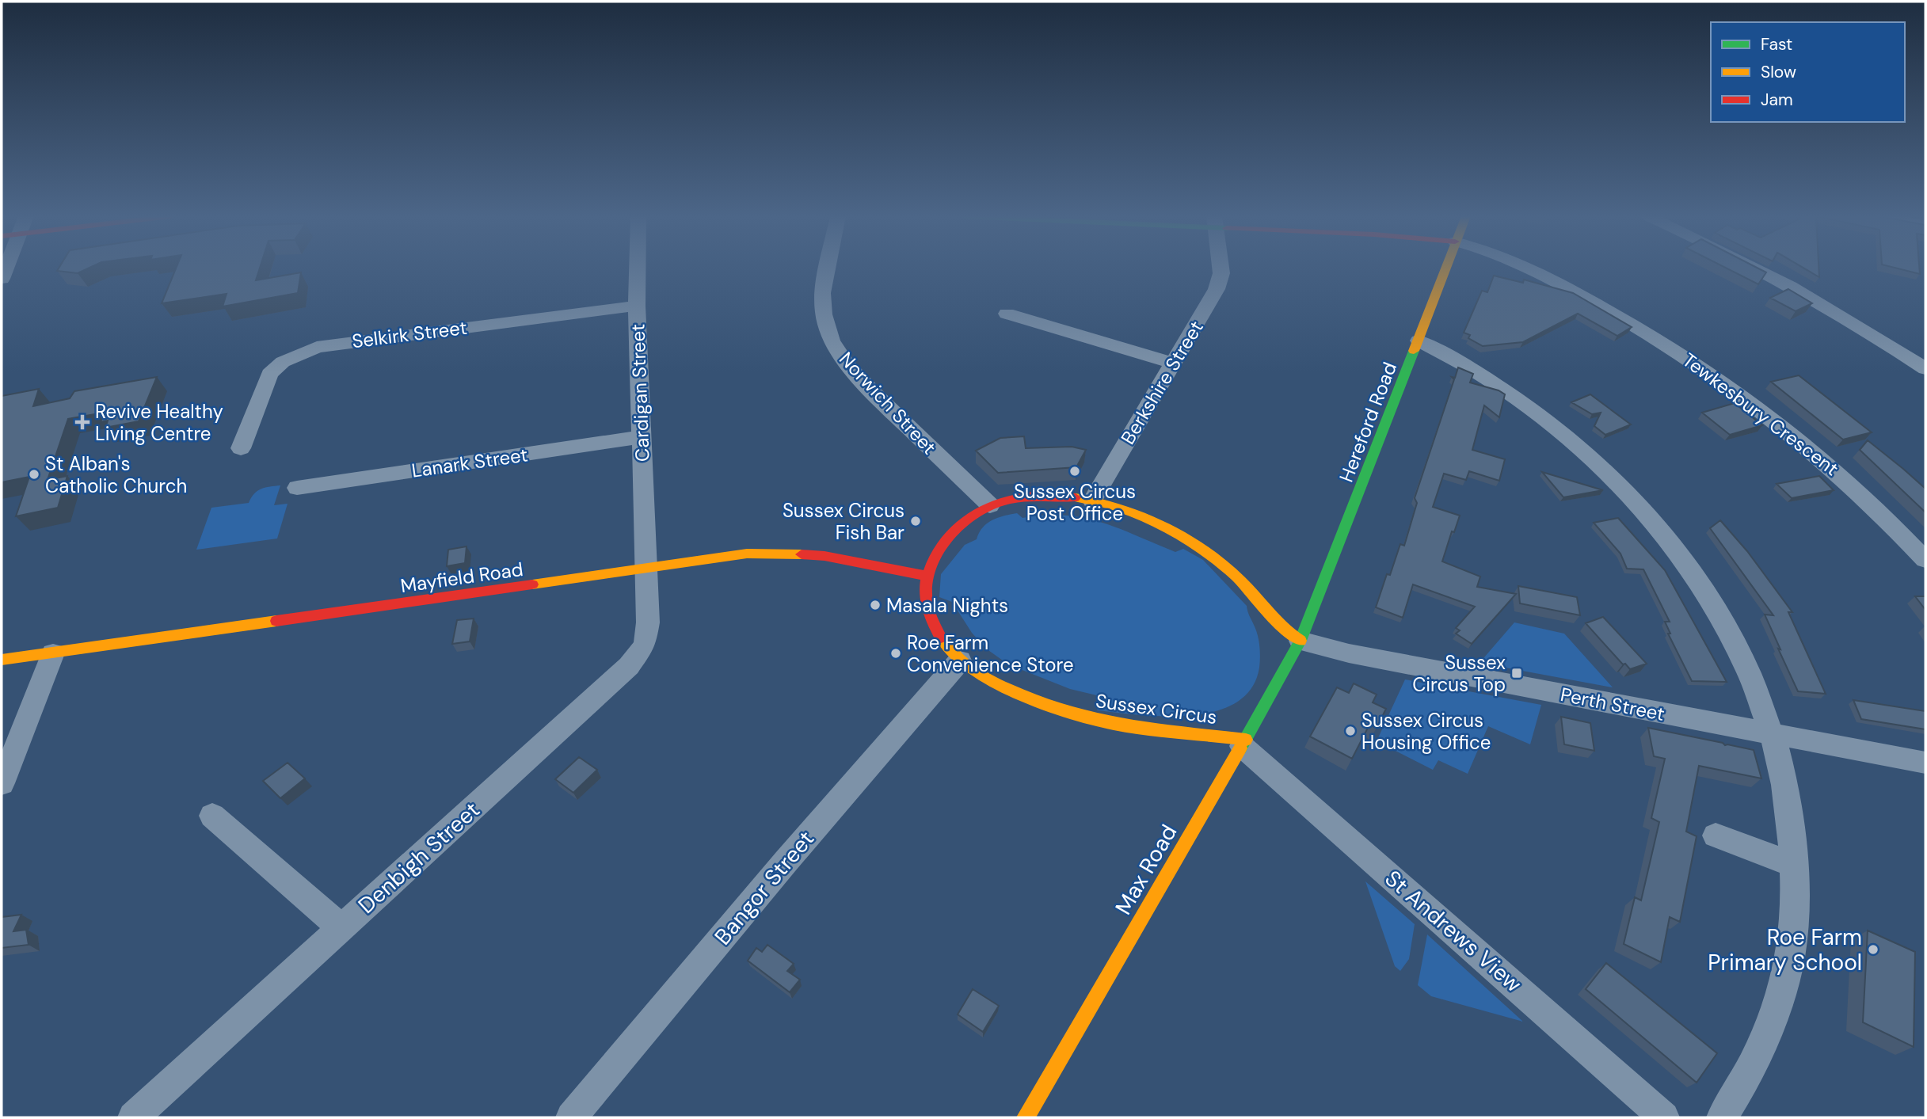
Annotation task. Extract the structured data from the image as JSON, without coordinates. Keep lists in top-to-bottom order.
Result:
{
  "streets": {
    "street": [
      "Selkirk Street",
      "Berkshire Street",
      "Cardigan Street",
      "Norwich Street",
      "Tewkesbury Crescent",
      "Hereford Road",
      "Lanark Street",
      "Mayfield Road",
      "Perth Street",
      "Sussex Circus",
      "Denbigh Street",
      "Max Road",
      "Bangor Street",
      "St Andrews View"
    ]
  },
  "crossings": [
    ["Selkirk Street", "Cardigan Street"],
    ["Cardigan Street", "Lanark Street"],
    ["Cardigan Street", "Mayfield Road"],
    ["Cardigan Street", "Denbigh Street"],
    ["Hereford Road", "Perth Street"],
    ["Hereford Road", "Max Road"],
    ["Mayfield Road", "Sussex Circus"],
    ["Mayfield Road", "Denbigh Street"],
    ["Perth Street", "Max Road"],
    ["Sussex Circus", "Max Road"],
    ["Sussex Circus", "Bangor Street"],
    ["Sussex Circus", "St Andrews View"],
    ["Max Road", "St Andrews View"]
  ],
  "places": {
    "health": ["Revive Healthy Living Centre"],
    "other": [
      "Sussex Circus Post Office",
      "St Alban's Catholic Church",
      "Sussex Circus Fish Bar",
      "Masala Nights",
      "Roe Farm Convenience Store",
      "Sussex Circus Housing Office",
      "Roe Farm Primary School"
    ],
    "transit": ["Sussex Circus Top"]
  },
  "legend": ["Fast", "Slow", "Jam"]
}
